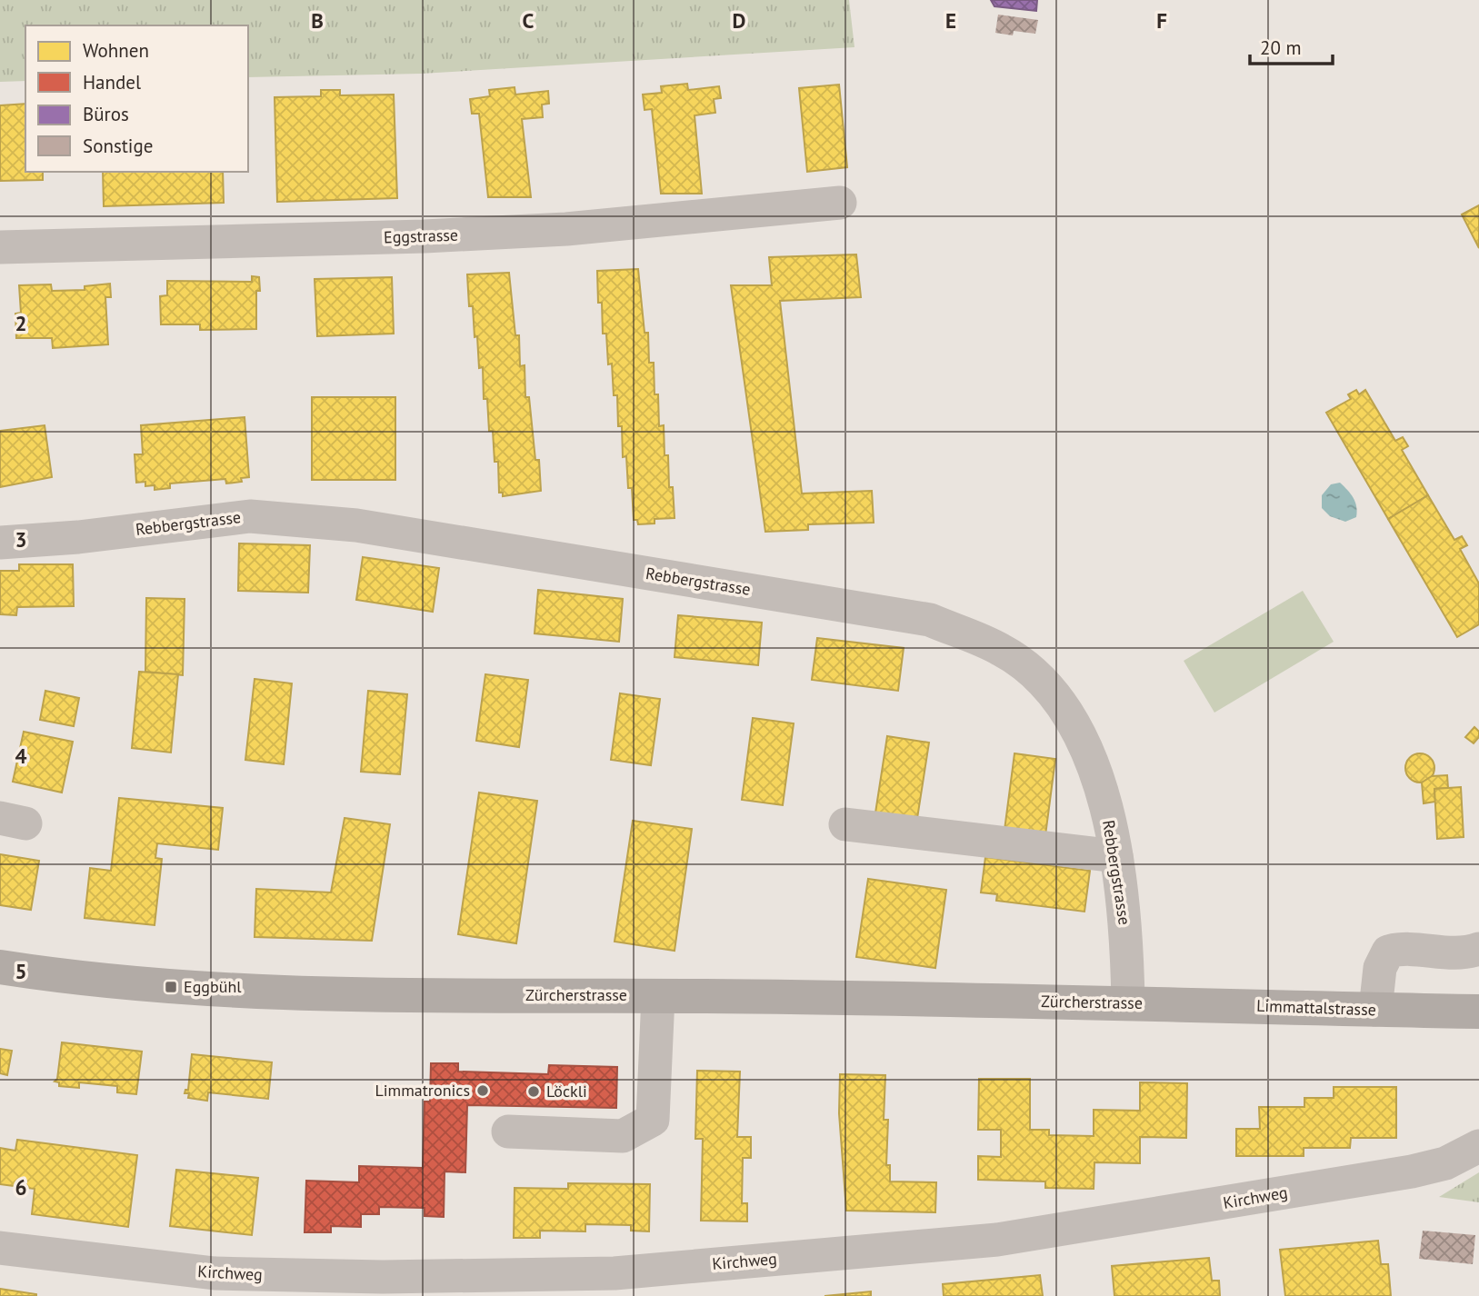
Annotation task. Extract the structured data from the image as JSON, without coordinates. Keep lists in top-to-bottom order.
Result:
{
  "streets": {
    "main road": ["Zürcherstrasse", "Limmattalstrasse"],
    "street": ["Eggstrasse", "Rebbergstrasse", "Kirchweg"]
  },
  "crossings": [
    ["Rebbergstrasse", "Zürcherstrasse"],
    ["Rebbergstrasse", "Limmattalstrasse"],
    ["Zürcherstrasse", "Limmattalstrasse"]
  ],
  "places": {
    "transit": ["Eggbühl"],
    "other": ["Limmatronics", "Löckli"]
  },
  "legend": [
    "Wohnen",
    "Handel",
    "Büros",
    "Sonstige"
  ],
  "scale_bar": "20 m",
  "grid": {
    "columns": [
      "B",
      "C",
      "D",
      "E",
      "F"
    ],
    "rows": [
      "2",
      "3",
      "4",
      "5",
      "6"
    ]
  }
}
